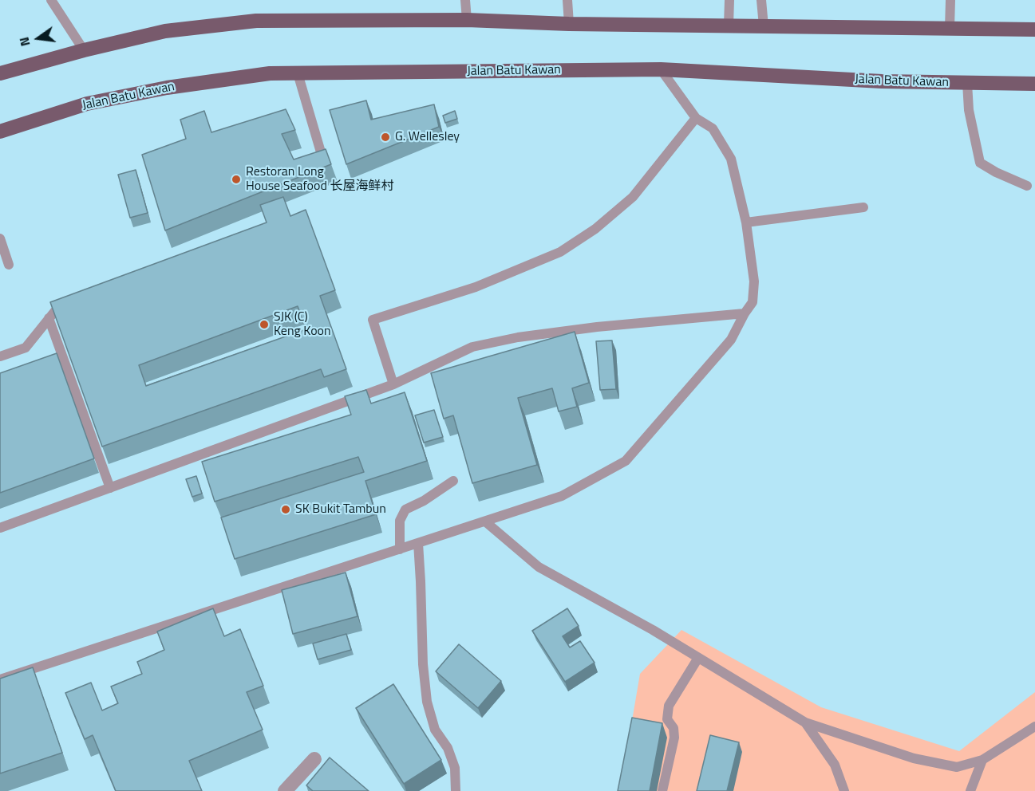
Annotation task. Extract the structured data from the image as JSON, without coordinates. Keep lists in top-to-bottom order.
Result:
{
  "streets": {
    "main road": ["Jalan Batu Kawan"]
  },
  "places": [
    "G. Wellesley",
    "Restoran Long House Seafood 长屋海鲜村",
    "SJK (C) Keng Koon",
    "SK Bukit Tambun"
  ],
  "north": "left"
}
